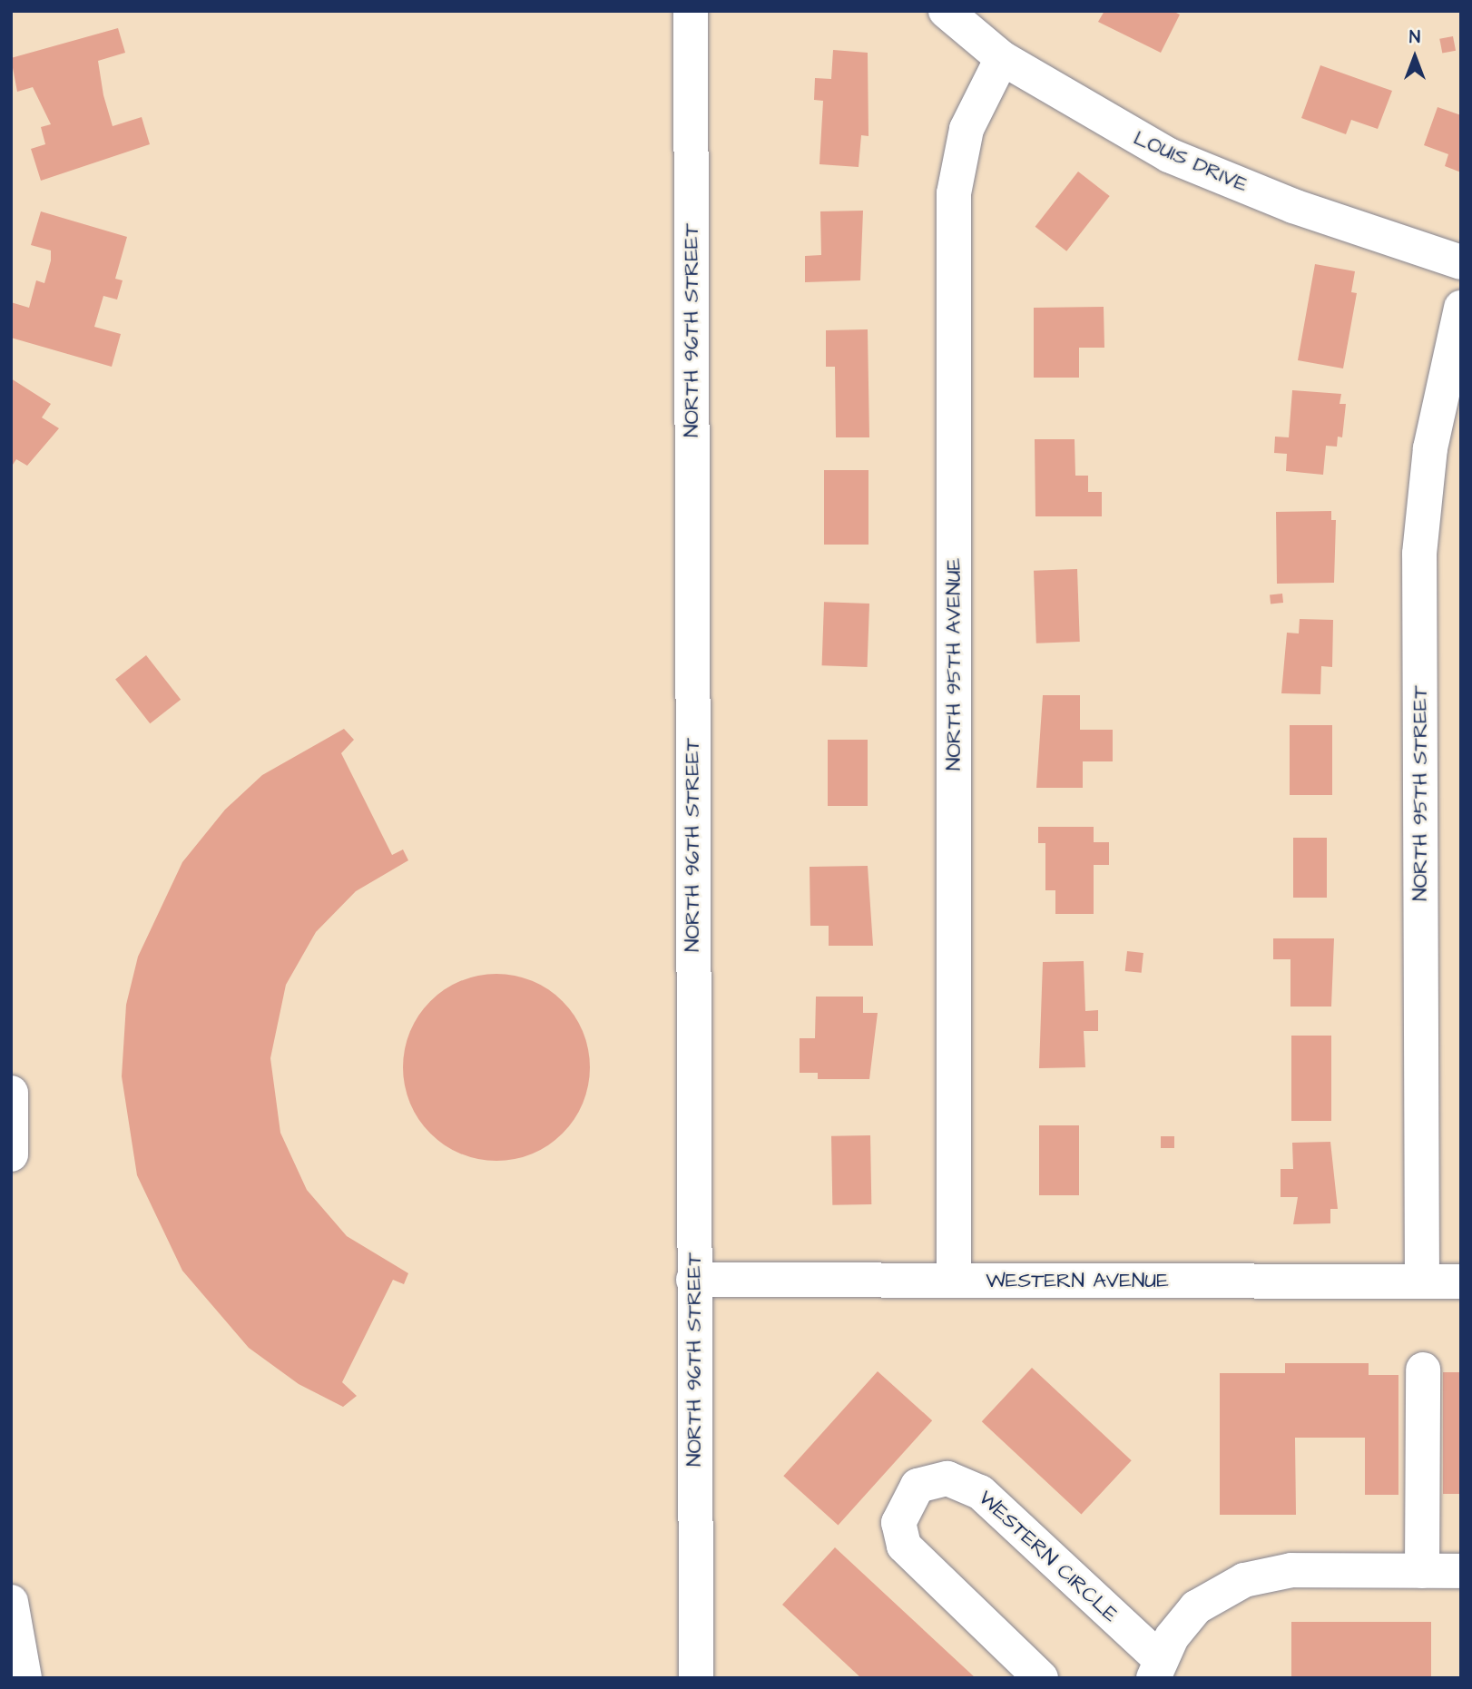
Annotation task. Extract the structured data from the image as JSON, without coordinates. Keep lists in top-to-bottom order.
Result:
{
  "streets": {
    "street": [
      "LOUIS DRIVE",
      "NORTH 96TH STREET",
      "NORTH 95TH AVENUE",
      "NORTH 95TH STREET",
      "WESTERN AVENUE",
      "WESTERN CIRCLE"
    ]
  },
  "crossings": [
    ["LOUIS DRIVE", "NORTH 95TH AVENUE"],
    ["NORTH 96TH STREET", "WESTERN AVENUE"],
    ["NORTH 95TH AVENUE", "WESTERN AVENUE"],
    ["NORTH 95TH STREET", "WESTERN AVENUE"]
  ],
  "north": "top"
}
